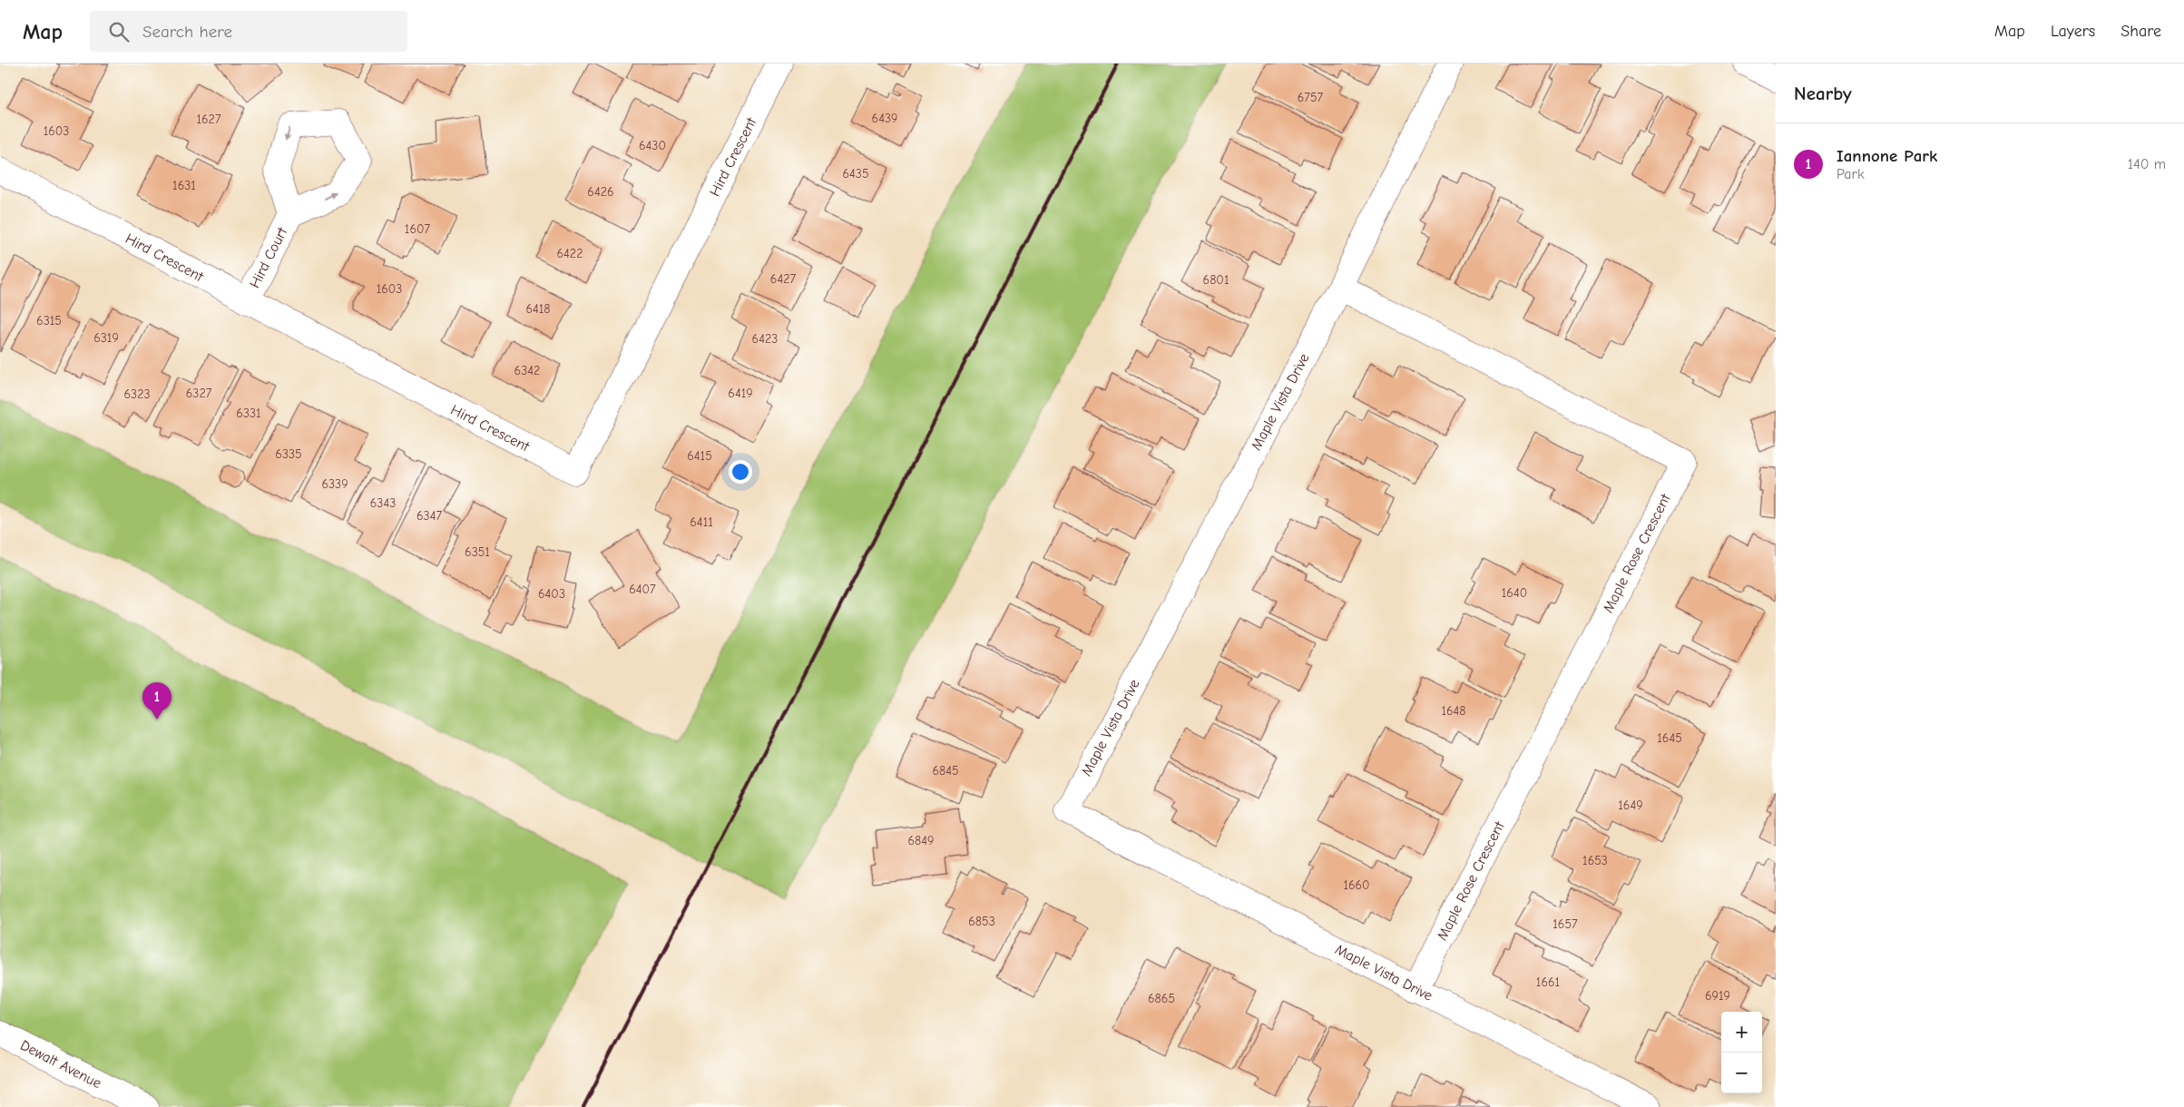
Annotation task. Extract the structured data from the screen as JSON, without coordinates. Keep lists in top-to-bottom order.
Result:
{
  "streets": {
    "street": [
      "Hird Crescent",
      "Hird Court",
      "Maple Vista Drive",
      "Maple Rose Crescent",
      "Dewalt Avenue"
    ]
  },
  "crossings": [
    ["Hird Crescent", "Hird Court"],
    ["Maple Vista Drive", "Maple Rose Crescent"]
  ],
  "house_numbers": [
    "6757",
    "6439",
    "1627",
    "1603",
    "6430",
    "6435",
    "1631",
    "6426",
    "1607",
    "6422",
    "6427",
    "6801",
    "1603",
    "6418",
    "6315",
    "6319",
    "6423",
    "6342",
    "6327",
    "6419",
    "6323",
    "6331",
    "6335",
    "6415",
    "6339",
    "6343",
    "6347",
    "6411",
    "6351",
    "6407",
    "1640",
    "6403",
    "1648",
    "1645",
    "6845",
    "1649",
    "6849",
    "1653",
    "1660",
    "6853",
    "1657",
    "1661",
    "6919",
    "6865"
  ],
  "page": {
    "header": "Map",
    "search": "Search here",
    "nav": ["Map", "Layers", "Share"],
    "heading": "Nearby",
    "list": [
      {
        "mark": "1",
        "name": "Iannone Park",
        "note": "Park",
        "value": "140 m"
      }
    ],
    "pins": "1",
    "map_buttons": ["+", "−"]
  }
}
